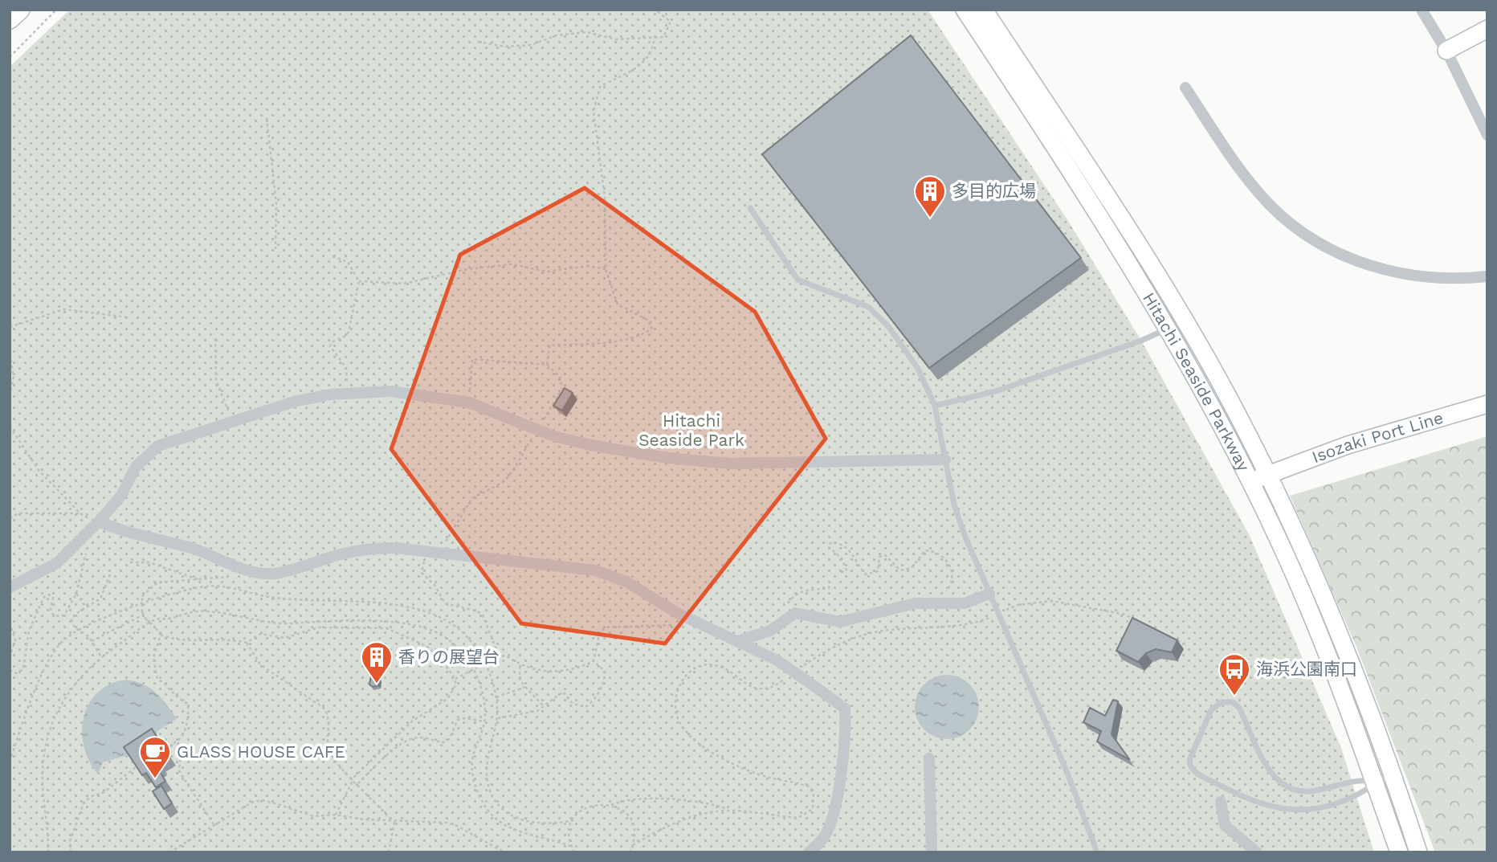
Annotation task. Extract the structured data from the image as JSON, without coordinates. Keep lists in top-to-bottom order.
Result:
{
  "streets": {
    "main road": ["Hitachi Seaside Parkway", "Isozaki Port Line"]
  },
  "crossings": [
    ["Hitachi Seaside Parkway", "Isozaki Port Line"]
  ],
  "parks": ["Hitachi Seaside Park"],
  "places": {
    "building": ["多目的広場", "香りの展望台"],
    "bus stop": ["海浜公園南口"],
    "cafe": ["GLASS HOUSE CAFE"]
  }
}
